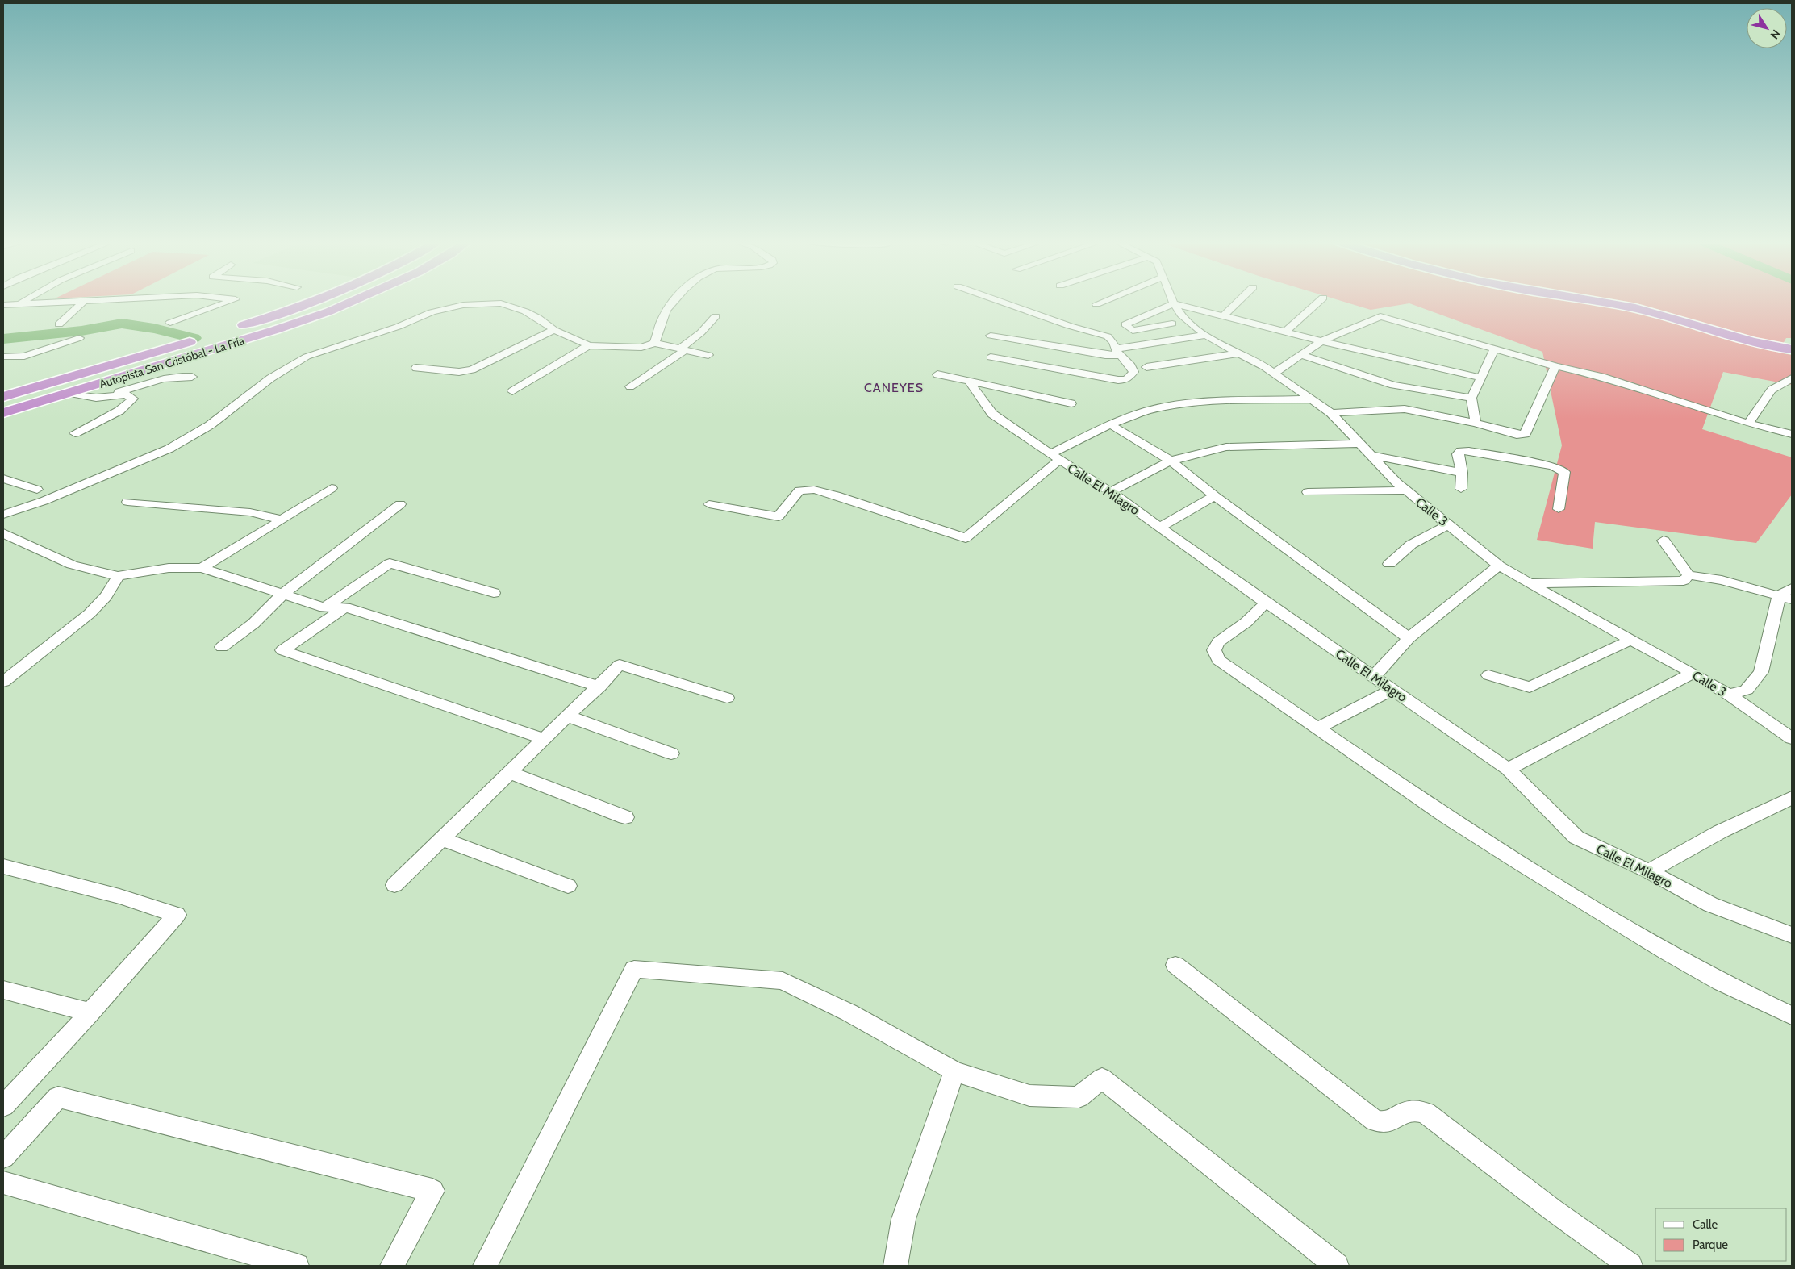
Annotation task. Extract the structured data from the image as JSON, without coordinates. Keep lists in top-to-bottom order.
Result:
{
  "streets": {
    "highway": ["Autopista San Cristóbal - La Fría"],
    "street": ["Calle El Milagro", "Calle 3"]
  },
  "districts": ["CANEYES"],
  "legend": ["Calle", "Parque"],
  "north": "bottom right"
}
